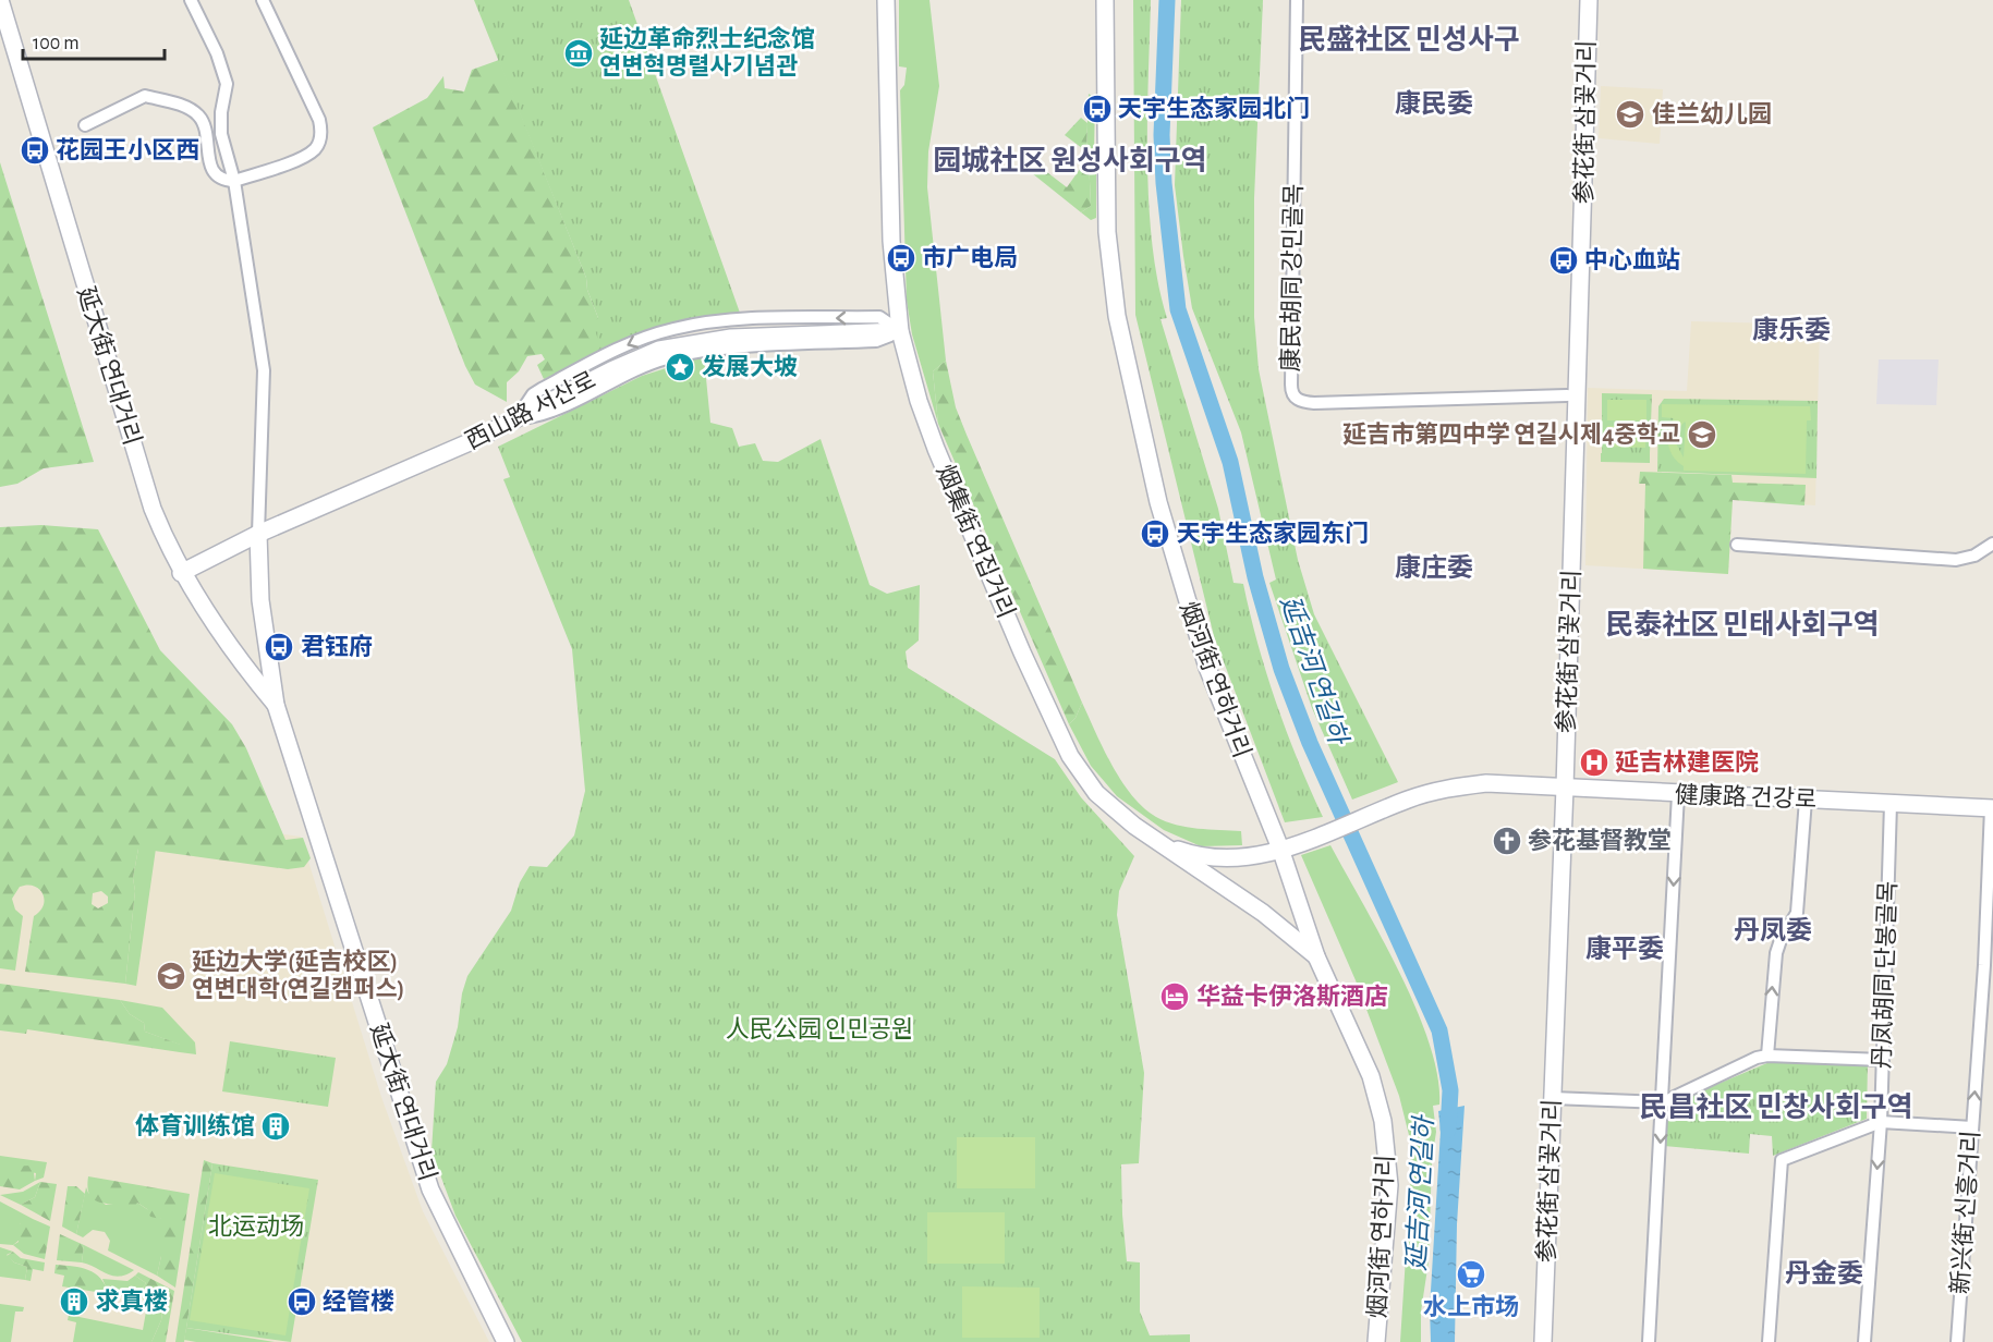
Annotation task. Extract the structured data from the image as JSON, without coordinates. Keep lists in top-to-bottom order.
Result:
{
  "streets": {
    "main road": [
      "参花街 삼꽃거리",
      "延大街 연대거리",
      "西山路 서산로",
      "烟集街 연집거리",
      "烟河街 연하거리",
      "健康路 건강로"
    ],
    "street": ["康民胡同 강민골목", "丹凤胡同 단봉골목", "新兴街 신흥거리"]
  },
  "crossings": [
    ["参花街 삼꽃거리", "康民胡同 강민골목"],
    ["参花街 삼꽃거리", "健康路 건강로"],
    ["延大街 연대거리", "西山路 서산로"],
    ["西山路 서산로", "烟集街 연집거리"],
    ["烟集街 연집거리", "烟河街 연하거리"],
    ["烟集街 연집거리", "健康路 건강로"],
    ["烟河街 연하거리", "健康路 건강로"],
    ["健康路 건강로", "丹凤胡同 단봉골목"],
    ["健康路 건강로", "新兴街 신흥거리"]
  ],
  "one_way": ["丹凤胡同 단봉골목", "新兴街 신흥거리"],
  "districts": [
    "民盛社区 민성사구",
    "康民委",
    "园城社区 원성사회구역",
    "康乐委",
    "康庄委",
    "民泰社区 민태사회구역",
    "丹凤委",
    "康平委",
    "民昌社区 민창사회구역",
    "丹金委"
  ],
  "water": ["延吉河 연길하"],
  "parks": ["人民公园 인민공원", "北运动场"],
  "places": {
    "museum": ["延边革命烈士纪念馆 연변혁명렬사기념관"],
    "bus stop": [
      "天宇生态家园北门",
      "花园王小区西",
      "市广电局",
      "中心血站",
      "天宇生态家园东门",
      "君钰府",
      "经管楼"
    ],
    "school or university": ["佳兰幼儿园", "延吉市第四中学 연길시제4중학교", "延边大学(延吉校区) 연변대학(연길캠퍼스)"],
    "place": ["发展大坡"],
    "hospital": ["延吉林建医院"],
    "church": ["参花基督教堂"],
    "hotel": ["华益卡伊洛斯酒店"],
    "building": ["体育训练馆", "求真楼"],
    "supermarket": ["水上市场"]
  },
  "scale_bar": "100 m"
}
